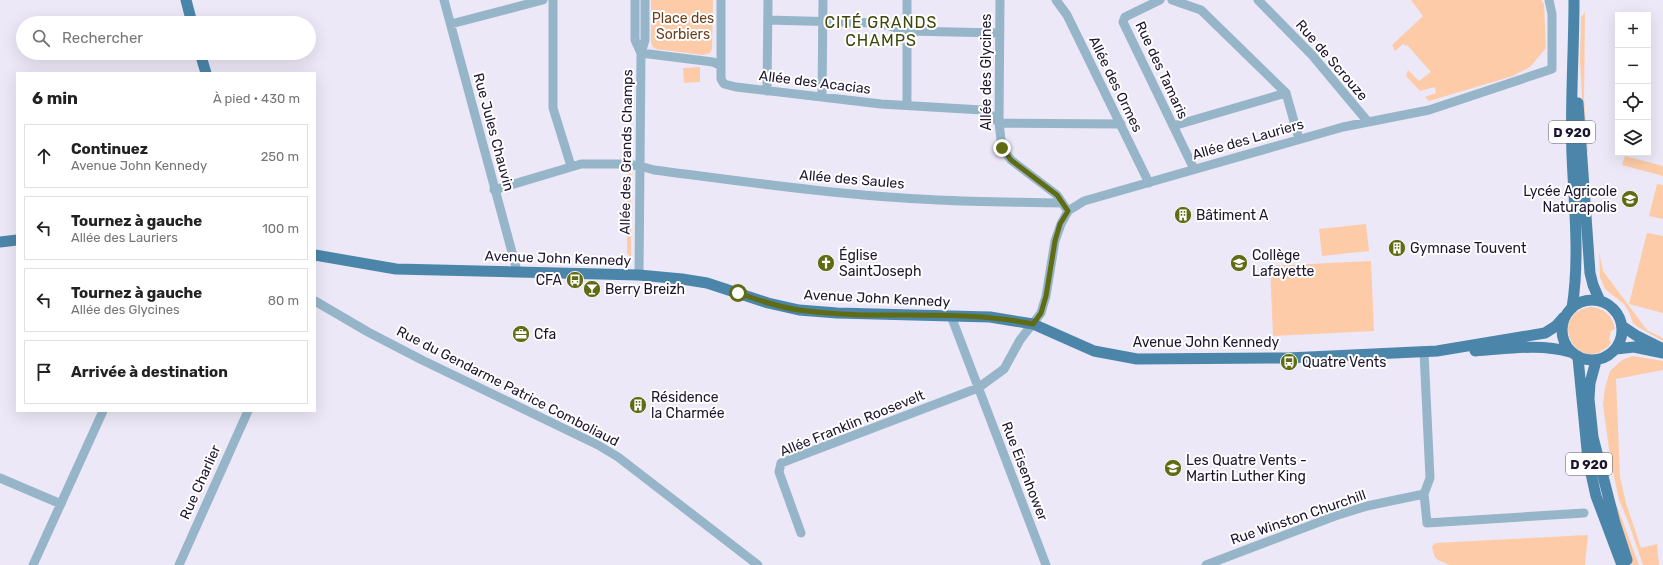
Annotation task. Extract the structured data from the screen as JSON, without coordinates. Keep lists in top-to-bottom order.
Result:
{
  "streets": {
    "main road": ["D 920", "Avenue John Kennedy"],
    "street": [
      "Rue de Scrouze",
      "Rue des Tamaris",
      "Allée des Glycines",
      "Allée des Acacias",
      "Allée des Ormes",
      "Rue Jules Chauvin",
      "Allée des Lauriers",
      "Allée des Grands Champs",
      "Allée des Saules",
      "Rue du Gendarme Patrice Comboliaud",
      "Allée Franklin Roosevelt",
      "Rue Eisenhower",
      "Rue Charlier",
      "Rue Winston Churchill"
    ]
  },
  "crossings": [
    ["Rue de Scrouze", "Allée des Lauriers"],
    ["Rue des Tamaris", "Allée des Lauriers"],
    ["Allée des Glycines", "Allée des Acacias"],
    ["Allée des Glycines", "Allée des Lauriers"],
    ["Allée des Glycines", "Allée des Saules"],
    ["Allée des Ormes", "Allée des Lauriers"],
    ["Rue Jules Chauvin", "Allée des Saules"],
    ["Rue Jules Chauvin", "Avenue John Kennedy"],
    ["D 920", "Avenue John Kennedy"],
    ["Allée des Grands Champs", "Allée des Saules"],
    ["Allée des Grands Champs", "Avenue John Kennedy"],
    ["Avenue John Kennedy", "Rue Eisenhower"],
    ["Allée Franklin Roosevelt", "Rue Eisenhower"]
  ],
  "districts": ["CITÉ GRANDS CHAMPS"],
  "parks": ["Place des Sorbiers"],
  "places": {
    "school or university": ["Lycée Agricole Naturapolis", "Collège Lafayette", "Les Quatre Vents - Martin Luther King"],
    "building": ["Bâtiment A", "Gymnase Touvent", "Résidence la Charmée"],
    "church": ["Église SaintJoseph"],
    "bus stop": ["CFA", "Quatre Vents"],
    "bar": ["Berry Breizh"],
    "office": ["Cfa"]
  },
  "page": {
    "map_buttons": ["+", "−"],
    "search": "Rechercher",
    "heading": ["6 min", "À pied · 430 m"],
    "list": [
      ["Continuez", "Avenue John Kennedy", "250 m"],
      ["Tournez à gauche", "Allée des Lauriers", "100 m"],
      ["Tournez à gauche", "Allée des Glycines", "80 m"],
      "Arrivée à destination"
    ]
  }
}
